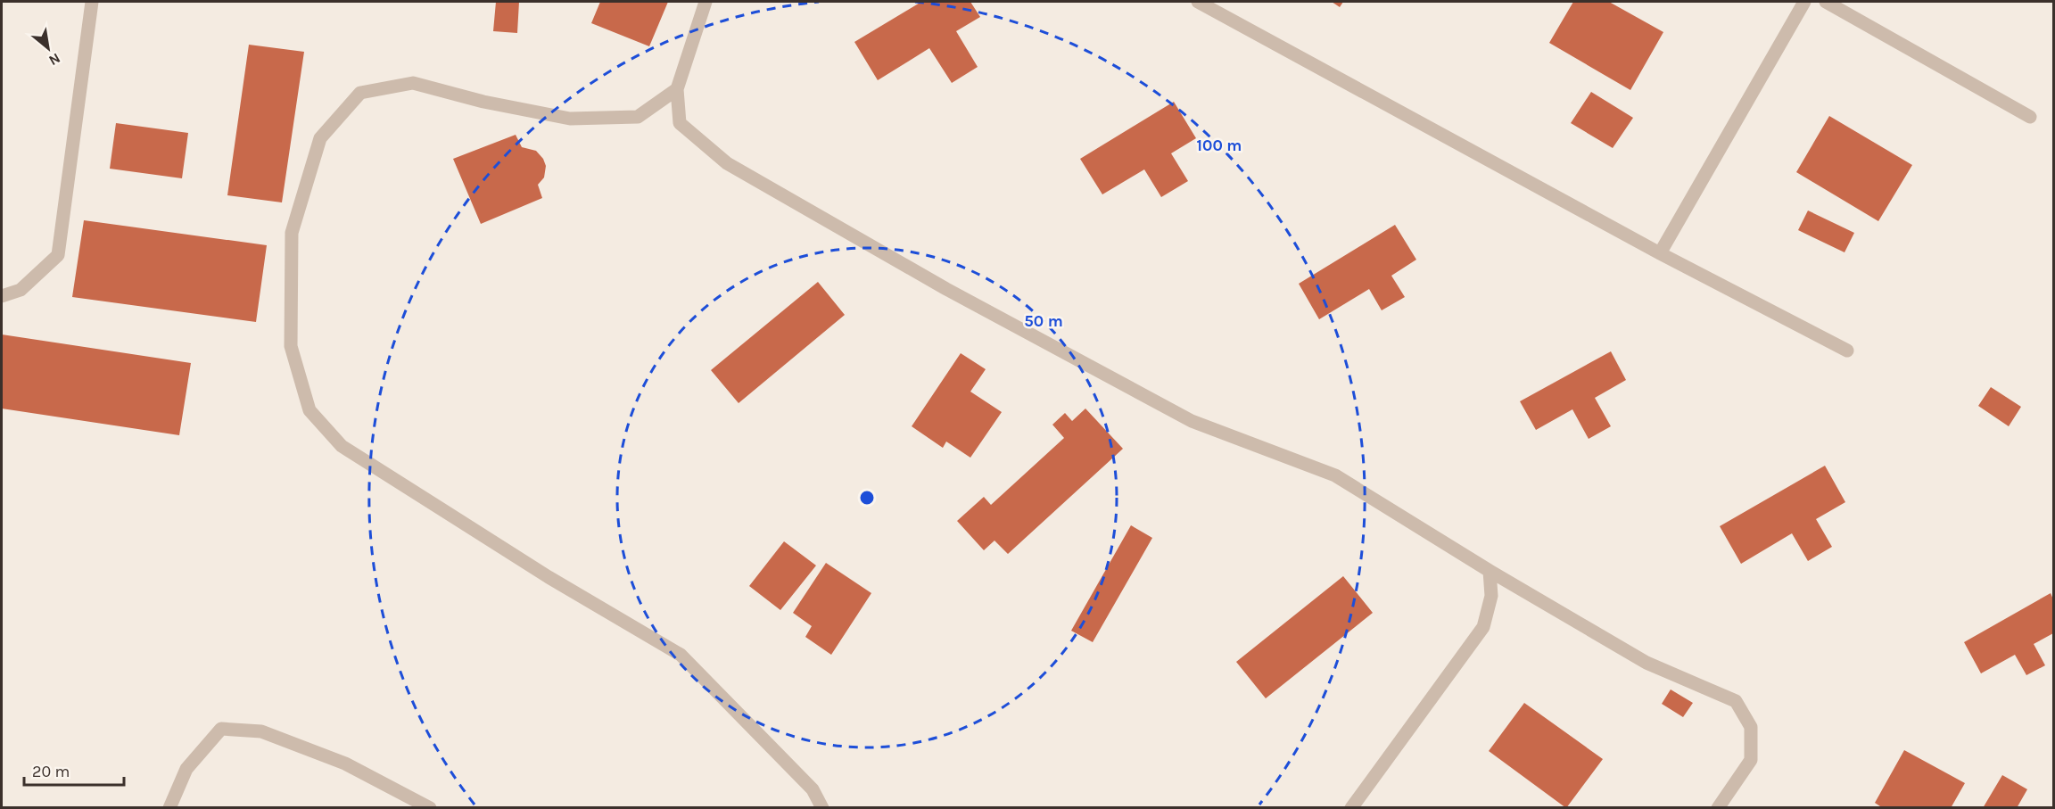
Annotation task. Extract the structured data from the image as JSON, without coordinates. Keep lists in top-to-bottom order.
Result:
{
  "scale_bar": "20 m",
  "north": "bottom right",
  "rings": ["100 m", "50 m"]
}
